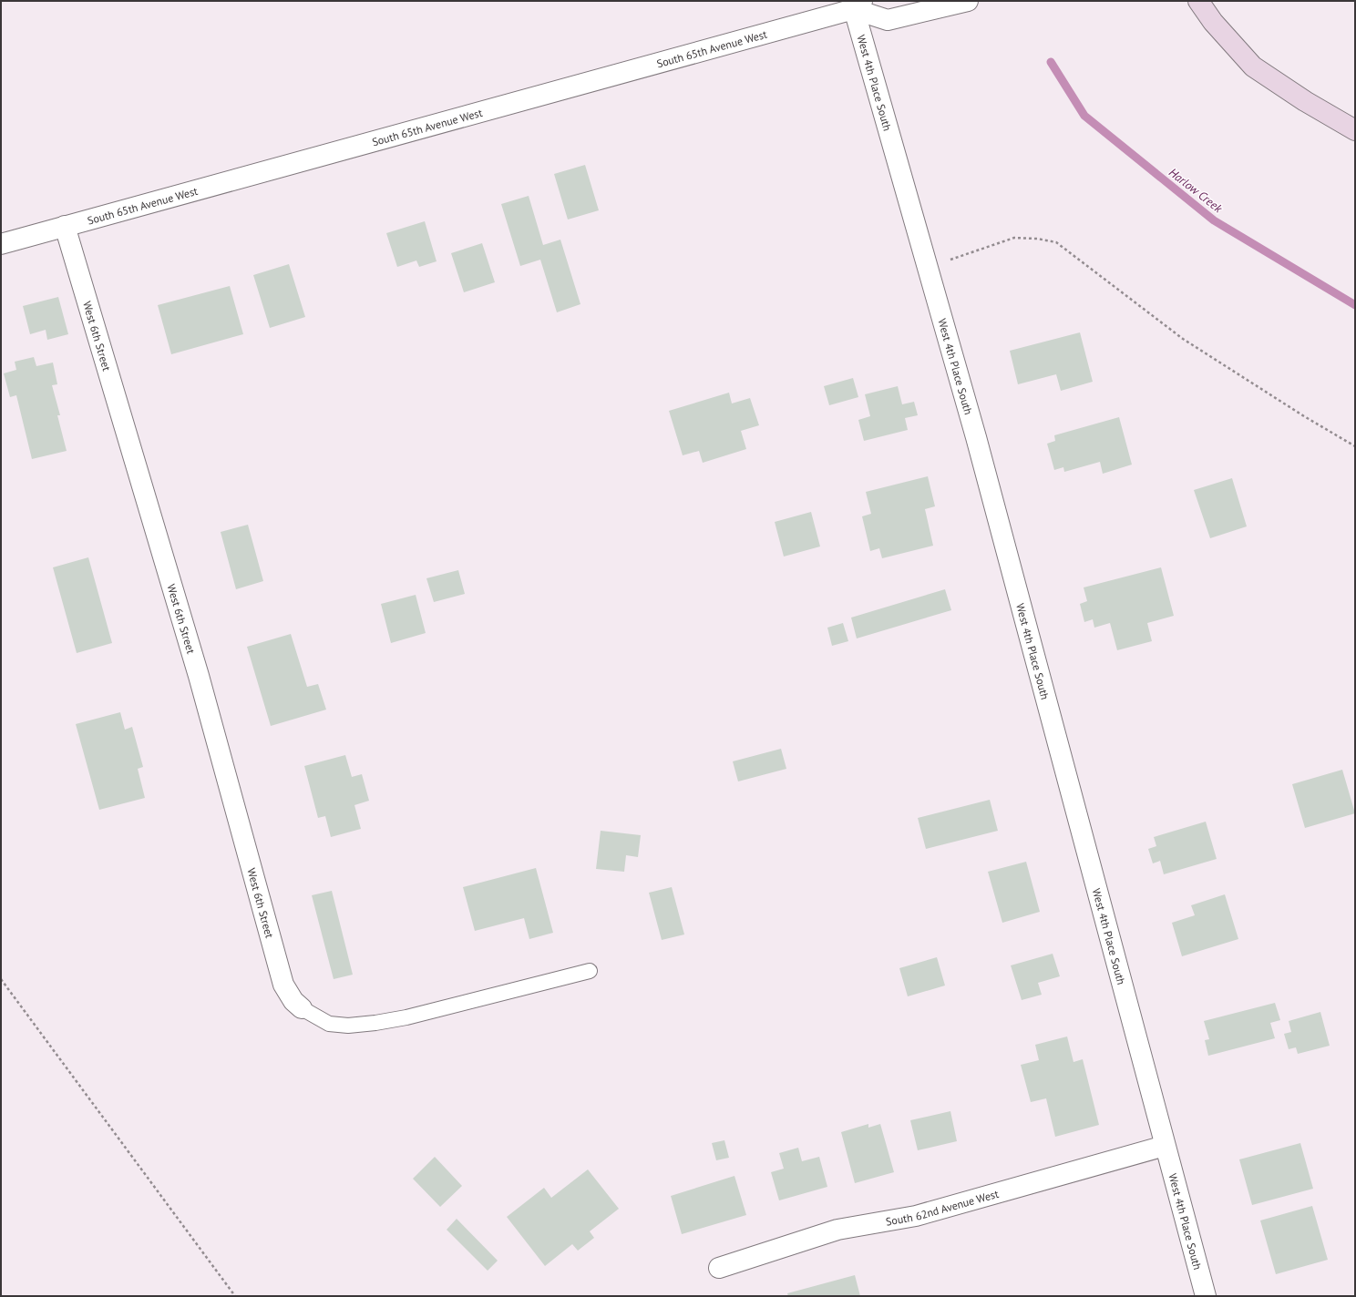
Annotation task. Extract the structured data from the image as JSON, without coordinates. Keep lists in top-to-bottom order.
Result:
{
  "streets": {
    "street": [
      "South 65th Avenue West",
      "West 4th Place South",
      "West 6th Street",
      "South 62nd Avenue West"
    ]
  },
  "crossings": [
    ["South 65th Avenue West", "West 4th Place South"],
    ["South 65th Avenue West", "West 6th Street"],
    ["West 4th Place South", "South 62nd Avenue West"]
  ],
  "water": ["Harlow Creek"]
}
